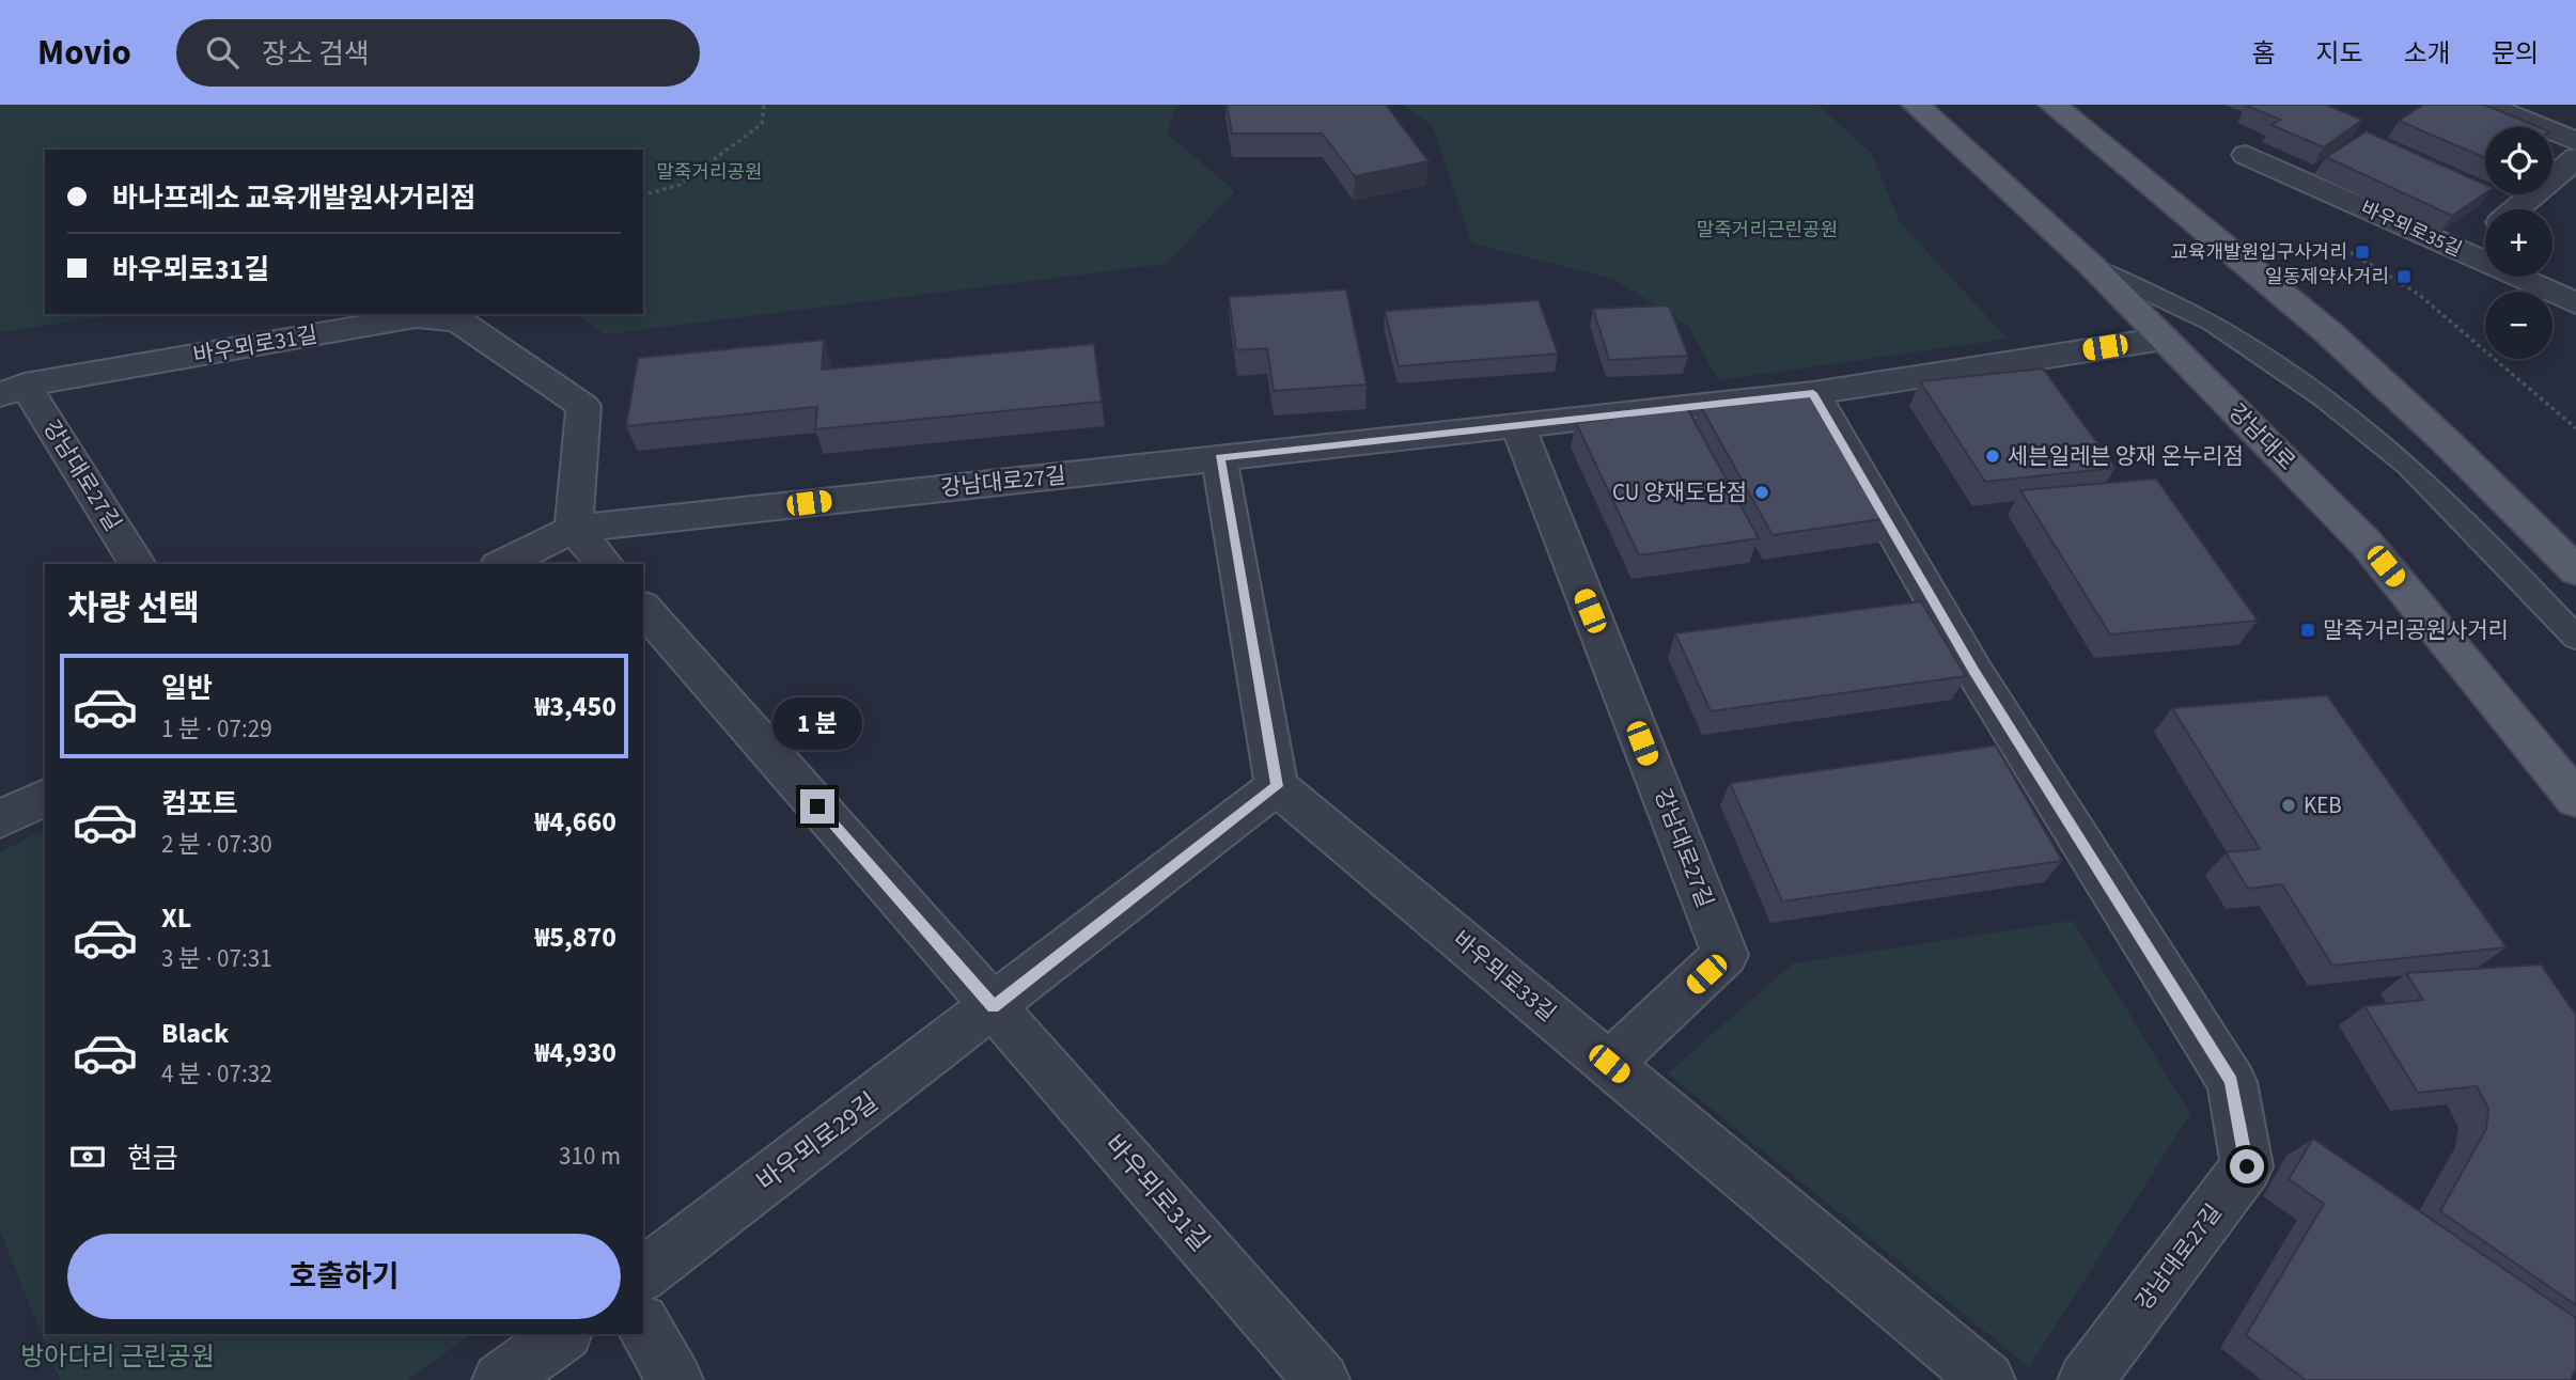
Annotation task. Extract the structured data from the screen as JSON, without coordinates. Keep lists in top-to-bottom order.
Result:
{
  "streets": {
    "main road": ["강남대로"],
    "street": [
      "바우뫼로35길",
      "바우뫼로31길",
      "강남대로27길",
      "바우뫼로33길",
      "바우뫼로29길"
    ]
  },
  "crossings": [
    ["바우뫼로31길", "강남대로27길"],
    ["바우뫼로31길", "바우뫼로29길"],
    ["강남대로", "강남대로27길"],
    ["강남대로27길", "바우뫼로33길"]
  ],
  "parks": ["말죽거리공원", "말죽거리근린공원", "방아다리 근린공원"],
  "places": {
    "transit": ["교육개발원입구사거리", "일동제약사거리", "말죽거리공원사거리"],
    "other": ["세븐일레븐 양재 온누리점", "CU 양재도담점", "KEB"]
  },
  "page": {
    "header": "Movio",
    "search": "장소 검색",
    "nav": [
      "홈",
      "지도",
      "소개",
      "문의"
    ],
    "map_buttons": ["+", "−"],
    "banner": ["바나프레소 교육개발원사거리점", "바우뫼로31길"],
    "heading": "차량 선택",
    "list": [
      {
        "name": "일반",
        "note": "1 분 · 07:29",
        "value": "₩3,450"
      },
      {
        "name": "컴포트",
        "note": "2 분 · 07:30",
        "value": "₩4,660"
      },
      {
        "name": "XL",
        "note": "3 분 · 07:31",
        "value": "₩5,870"
      },
      {
        "name": "Black",
        "note": "4 분 · 07:32",
        "value": "₩4,930"
      }
    ],
    "bubble": "1 분",
    "pay": ["현금", "310 m"],
    "buttons": "호출하기"
  }
}
